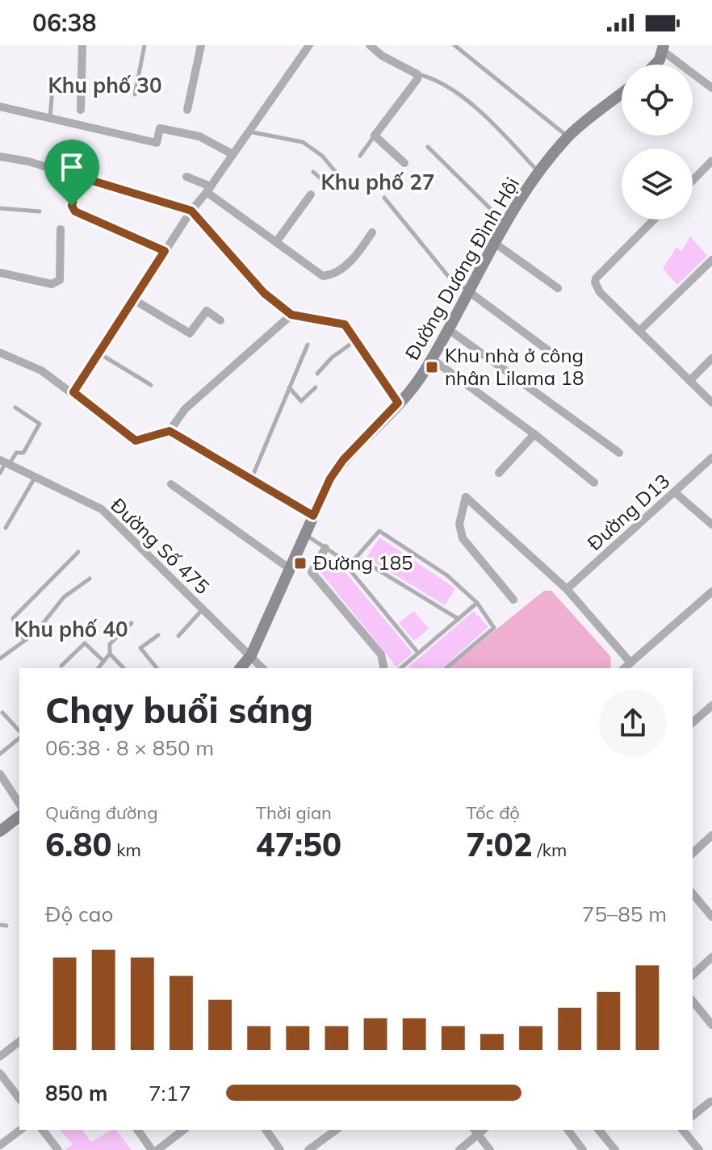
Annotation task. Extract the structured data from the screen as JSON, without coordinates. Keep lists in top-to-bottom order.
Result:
{
  "streets": {
    "street": ["Đường Dương Đình Hội", "Đường D13", "Đường Số 475"]
  },
  "crossings": [
    ["Đường Dương Đình Hội", "Đường Số 475"]
  ],
  "districts": ["Khu phố 30", "Khu phố 27", "Khu phố 40"],
  "places": {
    "transit": ["Khu nhà ở công nhân Lilama 18", "Đường 185"]
  },
  "page": {
    "status": "06:38",
    "heading": ["Chạy buổi sáng", "06:38 · 8 × 850 m"],
    "stats": [
      ["Quãng đường", "6.80 km"],
      ["Thời gian", "47:50"],
      ["Tốc độ", "7:02 /km"]
    ],
    "chart": ["Độ cao", "75–85 m"],
    "list": [
      {
        "name": "850 m",
        "note": "7:17"
      }
    ]
  }
}
